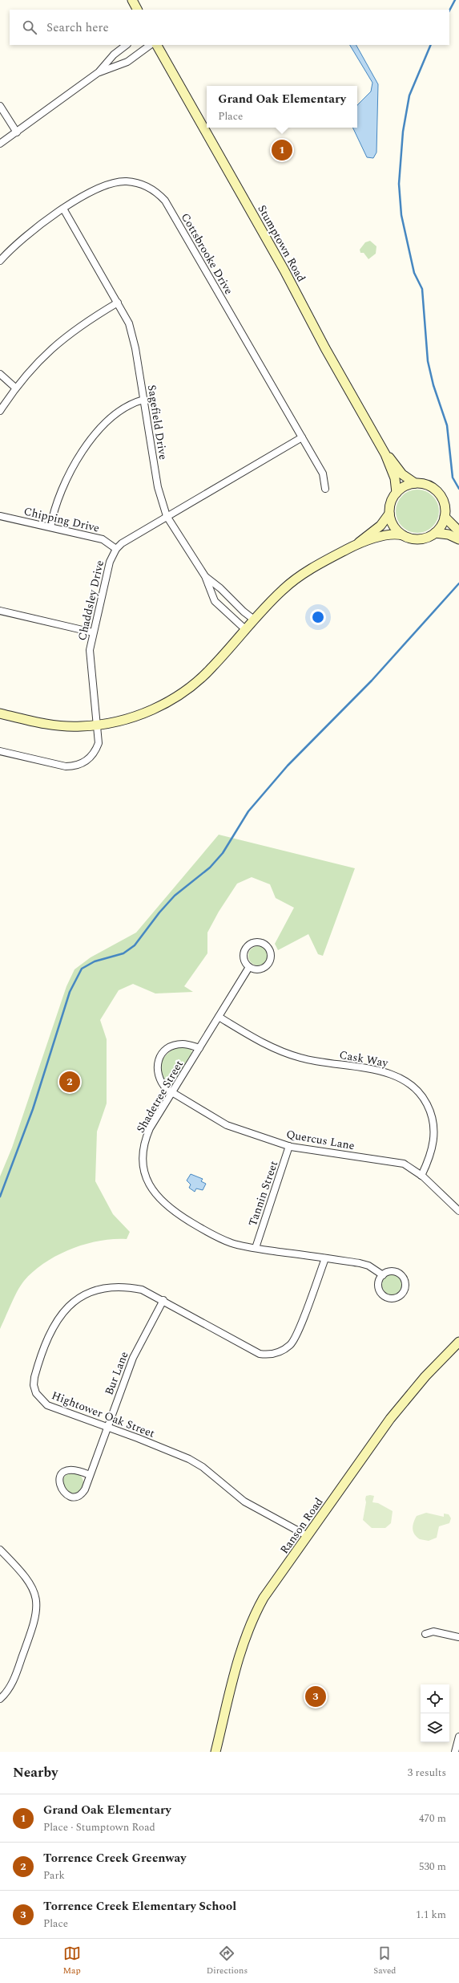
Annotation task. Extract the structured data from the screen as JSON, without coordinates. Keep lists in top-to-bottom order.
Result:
{
  "streets": {
    "street": [
      "Stumptown Road",
      "Cottsbrooke Drive",
      "Sagefield Drive",
      "Chipping Drive",
      "Chaddsley Drive",
      "Cask Way",
      "Shadetree Street",
      "Quercus Lane",
      "Tannin Street",
      "Bur Lane",
      "Hightower Oak Street",
      "Ranson Road"
    ]
  },
  "crossings": [
    ["Cottsbrooke Drive", "Sagefield Drive"],
    ["Cottsbrooke Drive", "Chaddsley Drive"],
    ["Sagefield Drive", "Chaddsley Drive"],
    ["Chipping Drive", "Chaddsley Drive"],
    ["Cask Way", "Shadetree Street"],
    ["Cask Way", "Quercus Lane"],
    ["Shadetree Street", "Quercus Lane"],
    ["Shadetree Street", "Tannin Street"],
    ["Shadetree Street", "Hightower Oak Street"],
    ["Quercus Lane", "Tannin Street"],
    ["Bur Lane", "Hightower Oak Street"],
    ["Hightower Oak Street", "Ranson Road"]
  ],
  "page": {
    "search": "Search here",
    "popup": ["Grand Oak Elementary", "Place"],
    "pins": ["1", "2", "3"],
    "heading": ["Nearby", "3 results"],
    "list": [
      {
        "mark": "1",
        "name": "Grand Oak Elementary",
        "note": "Place · Stumptown Road",
        "value": "470 m"
      },
      {
        "mark": "2",
        "name": "Torrence Creek Greenway",
        "note": "Park",
        "value": "530 m"
      },
      {
        "mark": "3",
        "name": "Torrence Creek Elementary School",
        "note": "Place",
        "value": "1.1 km"
      }
    ],
    "nav": ["Map", "Directions", "Saved"]
  }
}
